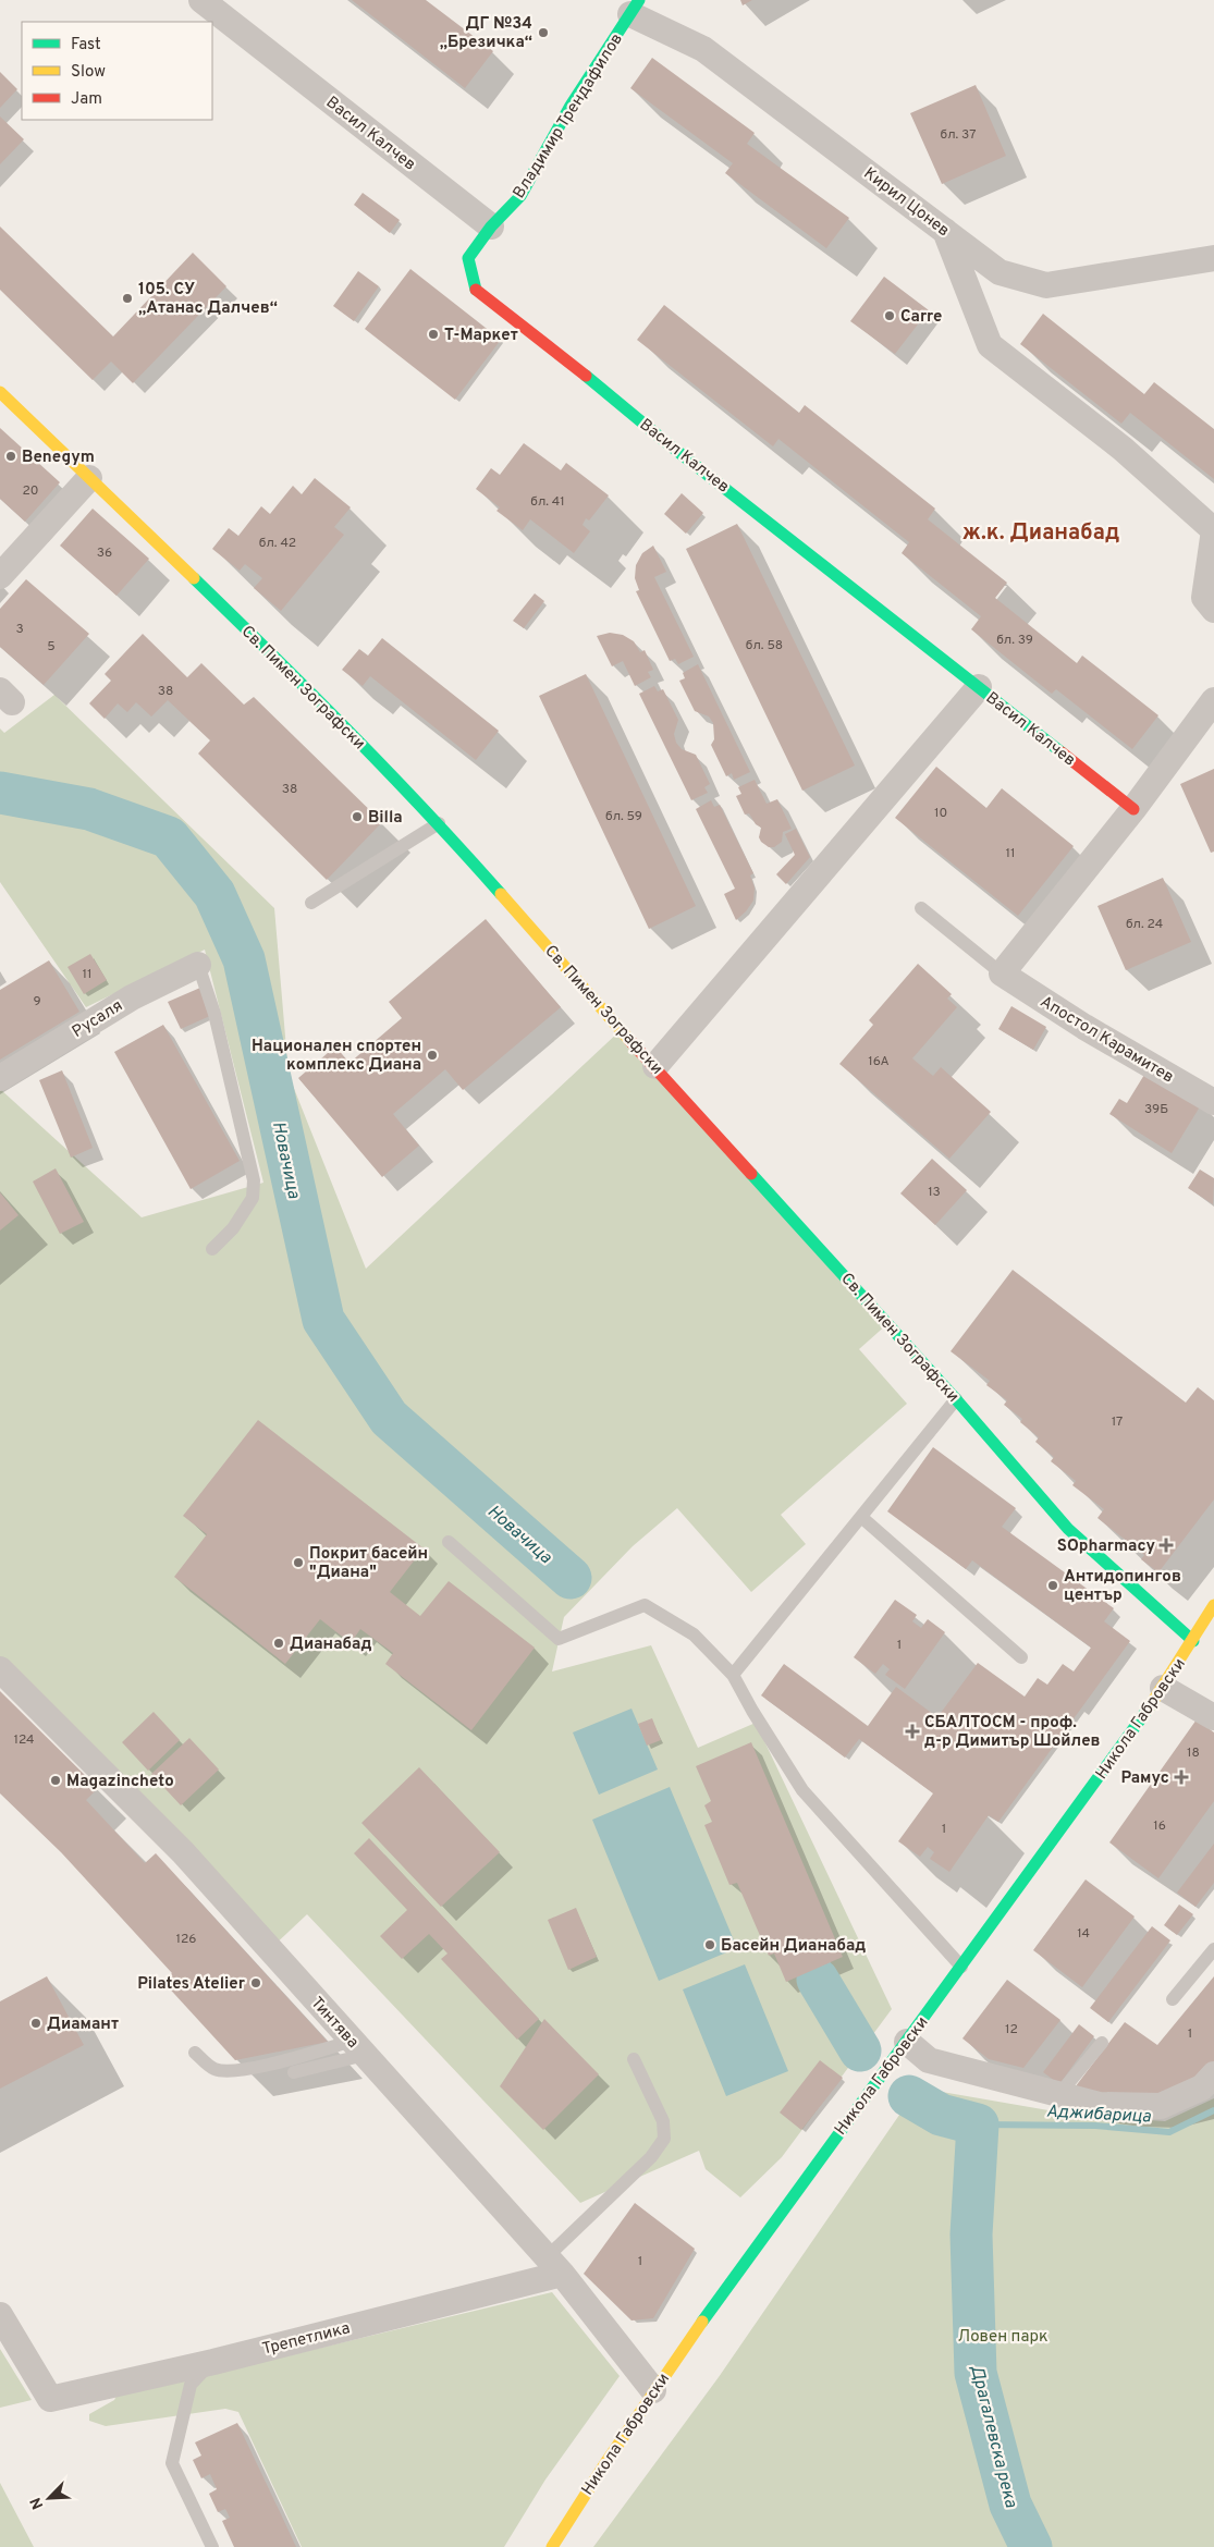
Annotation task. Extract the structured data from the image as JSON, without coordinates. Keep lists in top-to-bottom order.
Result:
{
  "streets": {
    "street": [
      "Владимир Трендафилов",
      "Васил Калчев",
      "Кирил Цонев",
      "Св. Пимен Зографски",
      "Русаля",
      "Апостол Карамитев",
      "Никола Габровски",
      "Тинтява",
      "Трепетлика"
    ]
  },
  "crossings": [
    ["Владимир Трендафилов", "Васил Калчев"],
    ["Владимир Трендафилов", "Кирил Цонев"],
    ["Св. Пимен Зографски", "Никола Габровски"],
    ["Никола Габровски", "Тинтява"],
    ["Тинтява", "Трепетлика"]
  ],
  "districts": ["ж.к. Дианабад"],
  "water": ["Новачица", "Аджибарица", "Драгалевска река"],
  "parks": ["Ловен парк"],
  "places": {
    "other": [
      "ДГ №34 „Брезичка“",
      "105. СУ „Атанас Далчев“",
      "Carre",
      "Т-Маркет",
      "Benegym",
      "Billa",
      "Национален спортен комплекс Диана",
      "Покрит басейн \"Диана\"",
      "Антидопингов център",
      "Дианабад",
      "Magazincheto",
      "Басейн Дианабад",
      "Pilates Atelier",
      "Диамант"
    ],
    "health": ["SOpharmacy", "СБАЛТОСМ - проф. д-р Димитър Шойлев", "Рамус"]
  },
  "house_numbers": [
    "бл. 37",
    "20",
    "бл. 41",
    "бл. 42",
    "36",
    "3",
    "бл. 39",
    "бл. 58",
    "5",
    "38",
    "38",
    "10",
    "бл. 59",
    "11",
    "бл. 24",
    "11",
    "9",
    "16А",
    "39Б",
    "13",
    "17",
    "1",
    "124",
    "18",
    "16",
    "1",
    "14",
    "126",
    "12",
    "1",
    "1"
  ],
  "legend": ["Fast", "Slow", "Jam"],
  "north": "bottom left"
}
